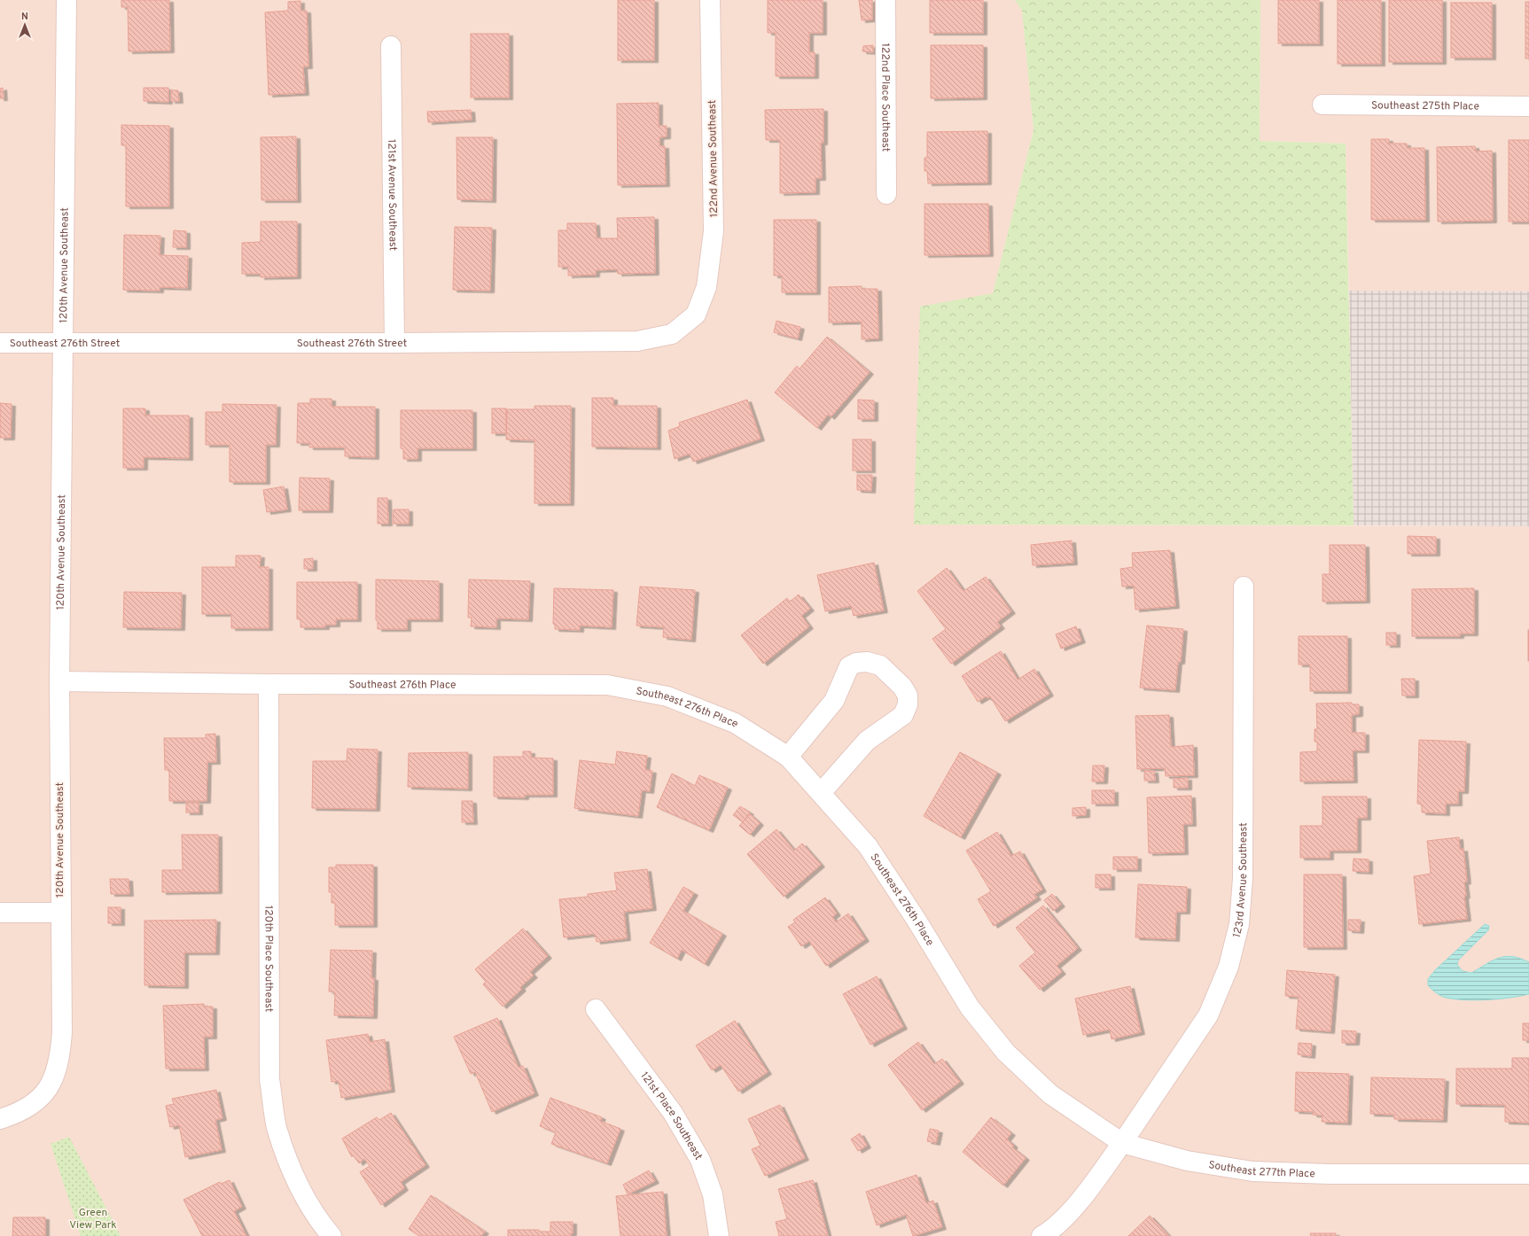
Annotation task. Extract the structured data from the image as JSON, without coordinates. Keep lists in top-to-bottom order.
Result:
{
  "streets": {
    "street": [
      "122nd Place Southeast",
      "Southeast 275th Place",
      "122nd Avenue Southeast",
      "121st Avenue Southeast",
      "120th Avenue Southeast",
      "Southeast 276th Street",
      "Southeast 276th Place",
      "123rd Avenue Southeast",
      "120th Place Southeast",
      "121st Place Southeast",
      "Southeast 277th Place"
    ]
  },
  "crossings": [
    ["122nd Avenue Southeast", "Southeast 276th Street"],
    ["121st Avenue Southeast", "Southeast 276th Street"],
    ["120th Avenue Southeast", "Southeast 276th Street"],
    ["120th Avenue Southeast", "Southeast 276th Place"],
    ["Southeast 276th Place", "123rd Avenue Southeast"],
    ["Southeast 276th Place", "120th Place Southeast"],
    ["Southeast 276th Place", "Southeast 277th Place"],
    ["123rd Avenue Southeast", "Southeast 277th Place"]
  ],
  "parks": ["Green View Park"],
  "north": "top"
}
